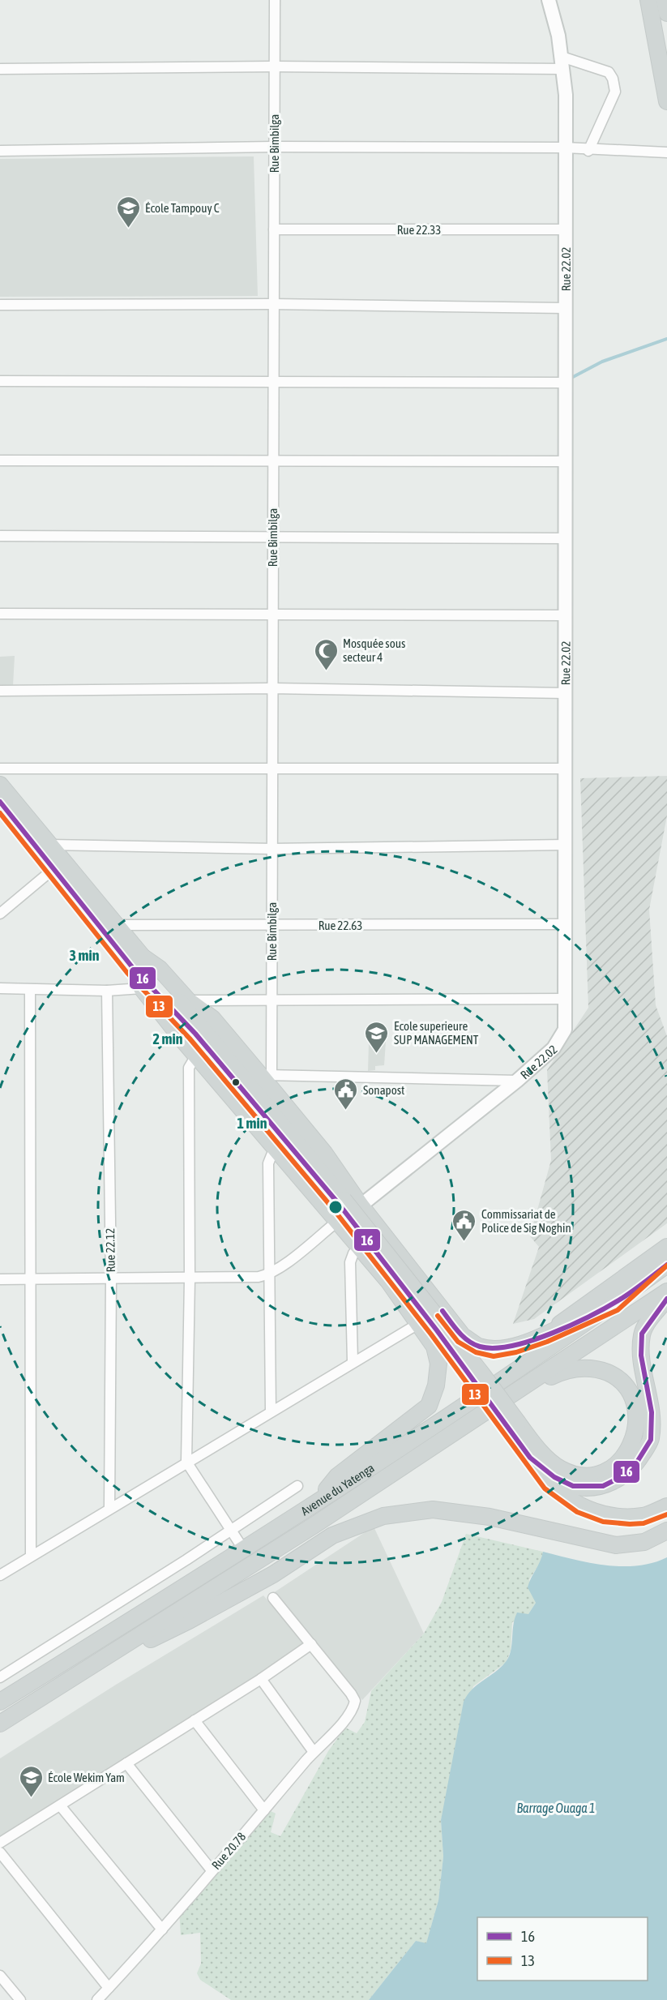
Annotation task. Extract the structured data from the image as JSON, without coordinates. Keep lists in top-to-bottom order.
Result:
{
  "streets": {
    "main road": ["Avenue du Yatenga"],
    "street": [
      "Rue Bimbilga",
      "Rue 22.33",
      "Rue 22.02",
      "Rue 22.63",
      "Rue 22.12",
      "Rue 20.78"
    ]
  },
  "crossings": [
    ["Rue Bimbilga", "Rue 22.33"],
    ["Rue Bimbilga", "Rue 22.63"],
    ["Rue 22.33", "Rue 22.02"],
    ["Rue 22.02", "Rue 22.63"]
  ],
  "water": ["Barrage Ouaga 1"],
  "places": {
    "school or university": ["École Tampouy C", "Ecole superieure SUP MANAGEMENT", "École Wekim Yam"],
    "mosque": ["Mosquée sous secteur 4"],
    "public building": ["Sonapost", "Commissariat de Police de Sig Noghin"]
  },
  "lines": ["transit line 16", "transit line 13"],
  "legend": ["16", "13"],
  "rings": ["3 min", "2 min", "1 min"]
}
